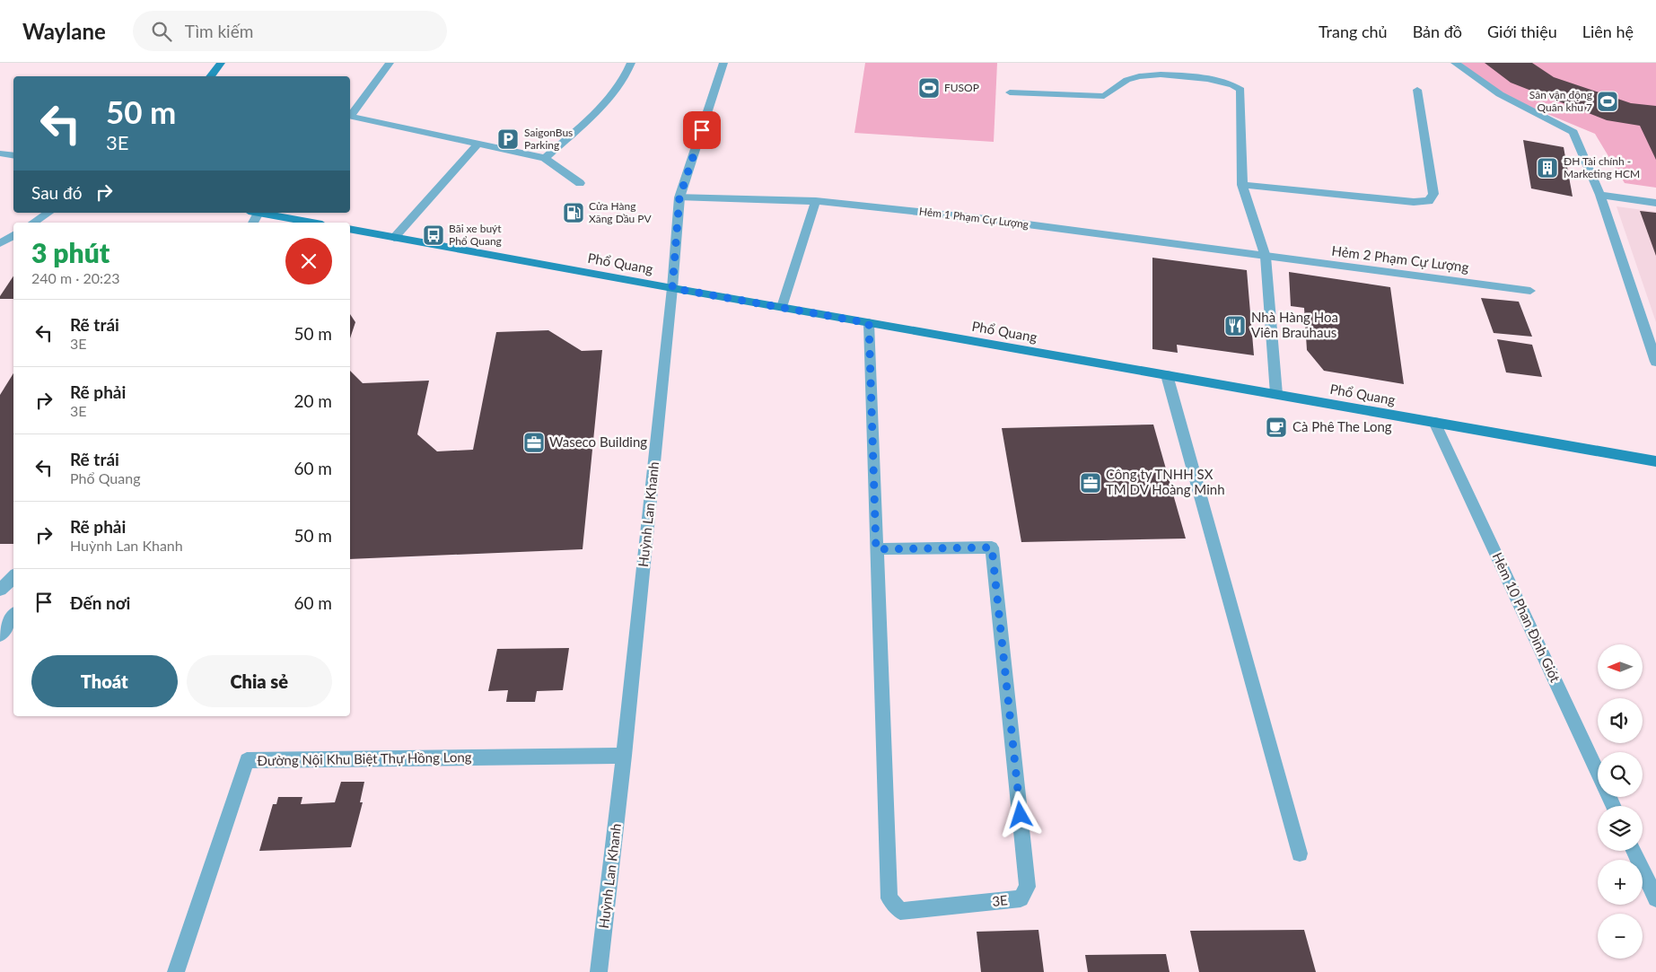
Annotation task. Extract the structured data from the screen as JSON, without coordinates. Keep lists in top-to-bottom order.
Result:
{
  "streets": {
    "main road": ["Phổ Quang"],
    "street": [
      "Hẻm 1 Phạm Cự Lượng",
      "Hẻm 2 Phạm Cự Lượng",
      "Huỳnh Lan Khanh",
      "Hẻm 10 Phan Đình Giót",
      "Đường Nội Khu Biệt Thự Hồng Long",
      "3E"
    ]
  },
  "crossings": [
    ["Hẻm 1 Phạm Cự Lượng", "Hẻm 2 Phạm Cự Lượng"],
    ["Hẻm 1 Phạm Cự Lượng", "Huỳnh Lan Khanh"],
    ["Phổ Quang", "Huỳnh Lan Khanh"],
    ["Phổ Quang", "Hẻm 10 Phan Đình Giót"],
    ["Phổ Quang", "3E"],
    ["Huỳnh Lan Khanh", "Đường Nội Khu Biệt Thự Hồng Long"]
  ],
  "places": {
    "sports": ["FUSOP", "Sân vận động Quân khu 7"],
    "parking": ["SaigonBus Parking"],
    "building": ["ĐH Tài chính - Marketing HCM"],
    "fuel station": ["Cửa Hàng Xăng Dầu PV"],
    "bus stop": ["Bãi xe buýt Phổ Quang"],
    "restaurant": ["Nhà Hàng Hoa Viên Brauhaus"],
    "cafe": ["Cà Phê The Long"],
    "office": ["Waseco Building", "Công ty TNHH SX TM DV Hoàng Minh"]
  },
  "north": "left",
  "page": {
    "header": "Waylane",
    "search": "Tìm kiếm",
    "nav": [
      "Trang chủ",
      "Bản đồ",
      "Giới thiệu",
      "Liên hệ"
    ],
    "turn": ["50 m", "3E"],
    "then": "Sau đó",
    "heading": ["3 phút", "240 m · 20:23"],
    "list": [
      {
        "name": "Rẽ trái",
        "note": "3E",
        "value": "50 m"
      },
      {
        "name": "Rẽ phải",
        "note": "3E",
        "value": "20 m"
      },
      {
        "name": "Rẽ trái",
        "note": "Phổ Quang",
        "value": "60 m"
      },
      {
        "name": "Rẽ phải",
        "note": "Huỳnh Lan Khanh",
        "value": "50 m"
      },
      {
        "name": "Đến nơi",
        "value": "60 m"
      }
    ],
    "map_buttons": ["+", "−"],
    "buttons": ["Thoát", "Chia sẻ"]
  }
}
